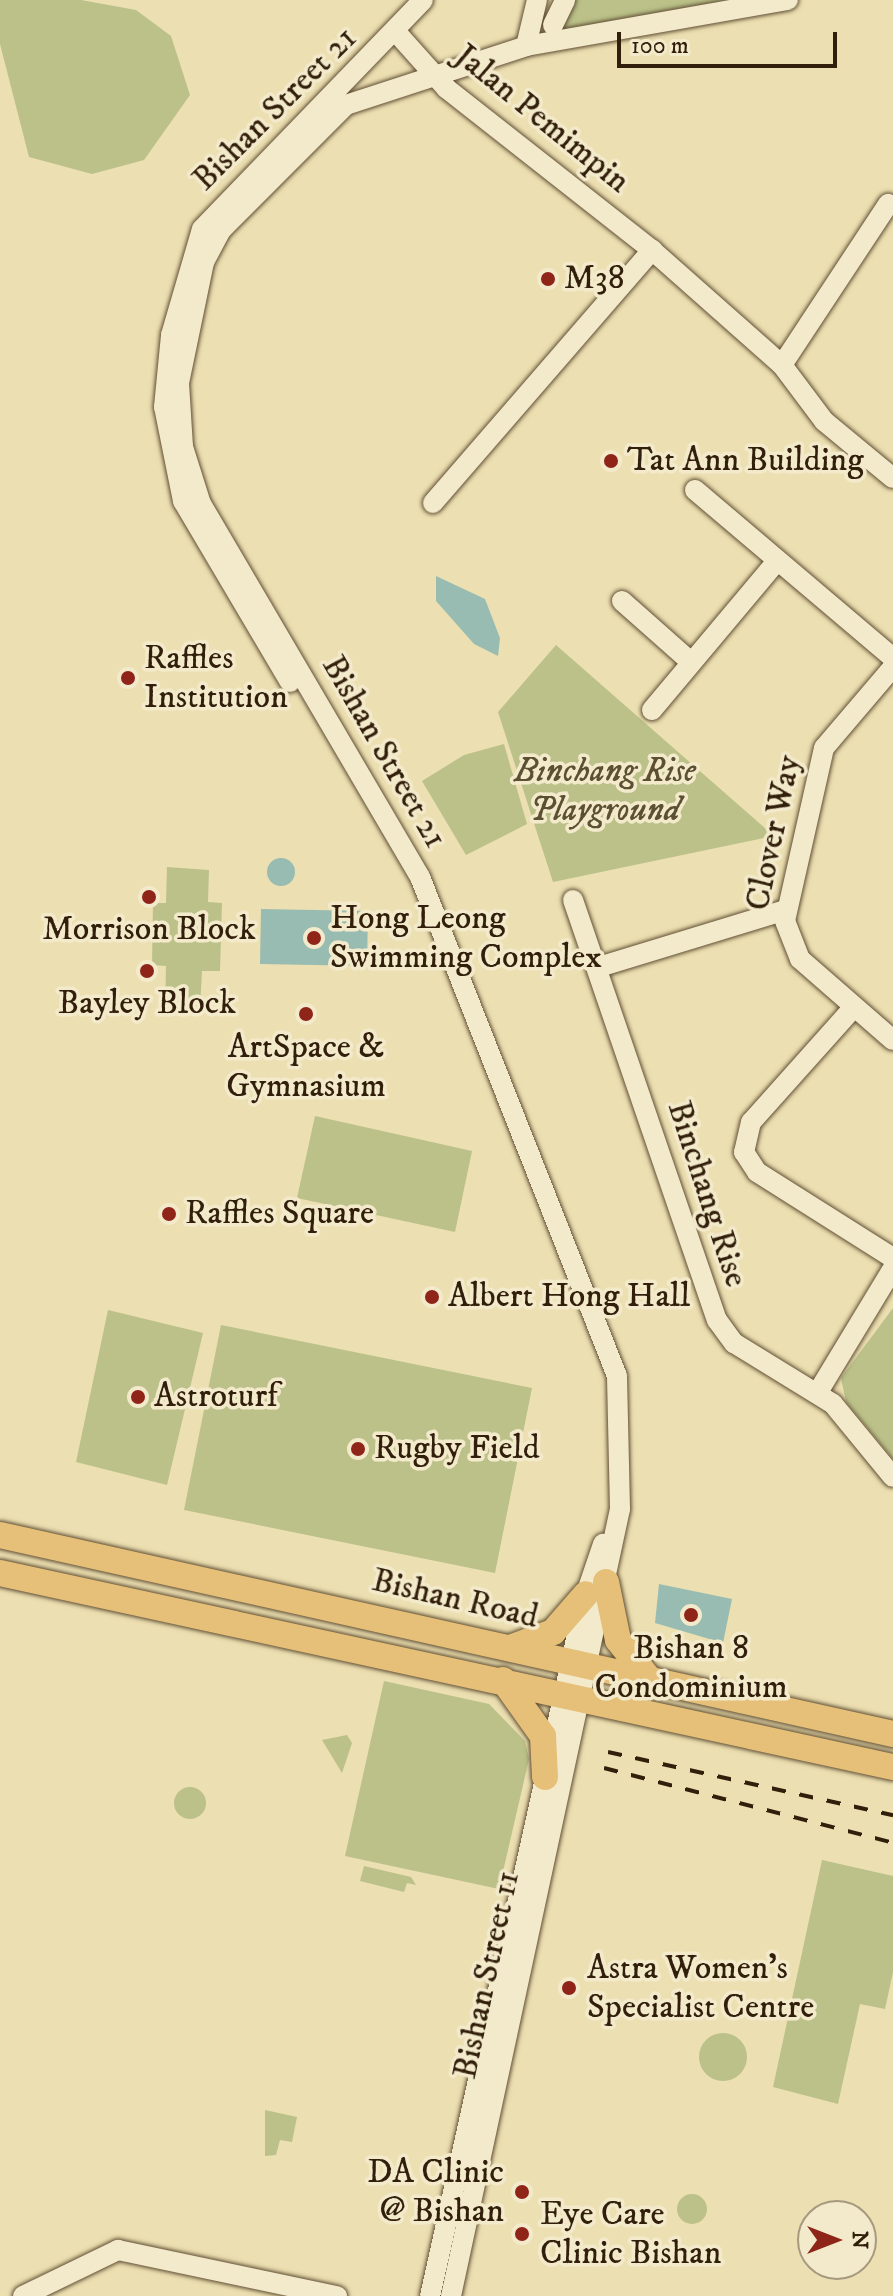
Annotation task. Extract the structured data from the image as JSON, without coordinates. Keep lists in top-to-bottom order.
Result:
{
  "streets": {
    "main road": ["Bishan Road"],
    "street": [
      "Bishan Street 21",
      "Jalan Pemimpin",
      "Clover Way",
      "Binchang Rise",
      "Bishan Street 11"
    ]
  },
  "crossings": [
    ["Bishan Street 21", "Jalan Pemimpin"],
    ["Bishan Street 21", "Bishan Road"],
    ["Bishan Street 21", "Bishan Street 11"],
    ["Bishan Road", "Bishan Street 11"]
  ],
  "parks": ["Binchang Rise Playground"],
  "places": [
    "M38",
    "Tat Ann Building",
    "Raffles Institution",
    "Morrison Block",
    "Hong Leong Swimming Complex",
    "Bayley Block",
    "ArtSpace & Gymnasium",
    "Raffles Square",
    "Albert Hong Hall",
    "Astroturf",
    "Rugby Field",
    "Bishan 8 Condominium",
    "Astra Women's Specialist Centre",
    "DA Clinic @ Bishan",
    "Eye Care Clinic Bishan"
  ],
  "scale_bar": "100 m",
  "north": "right"
}
